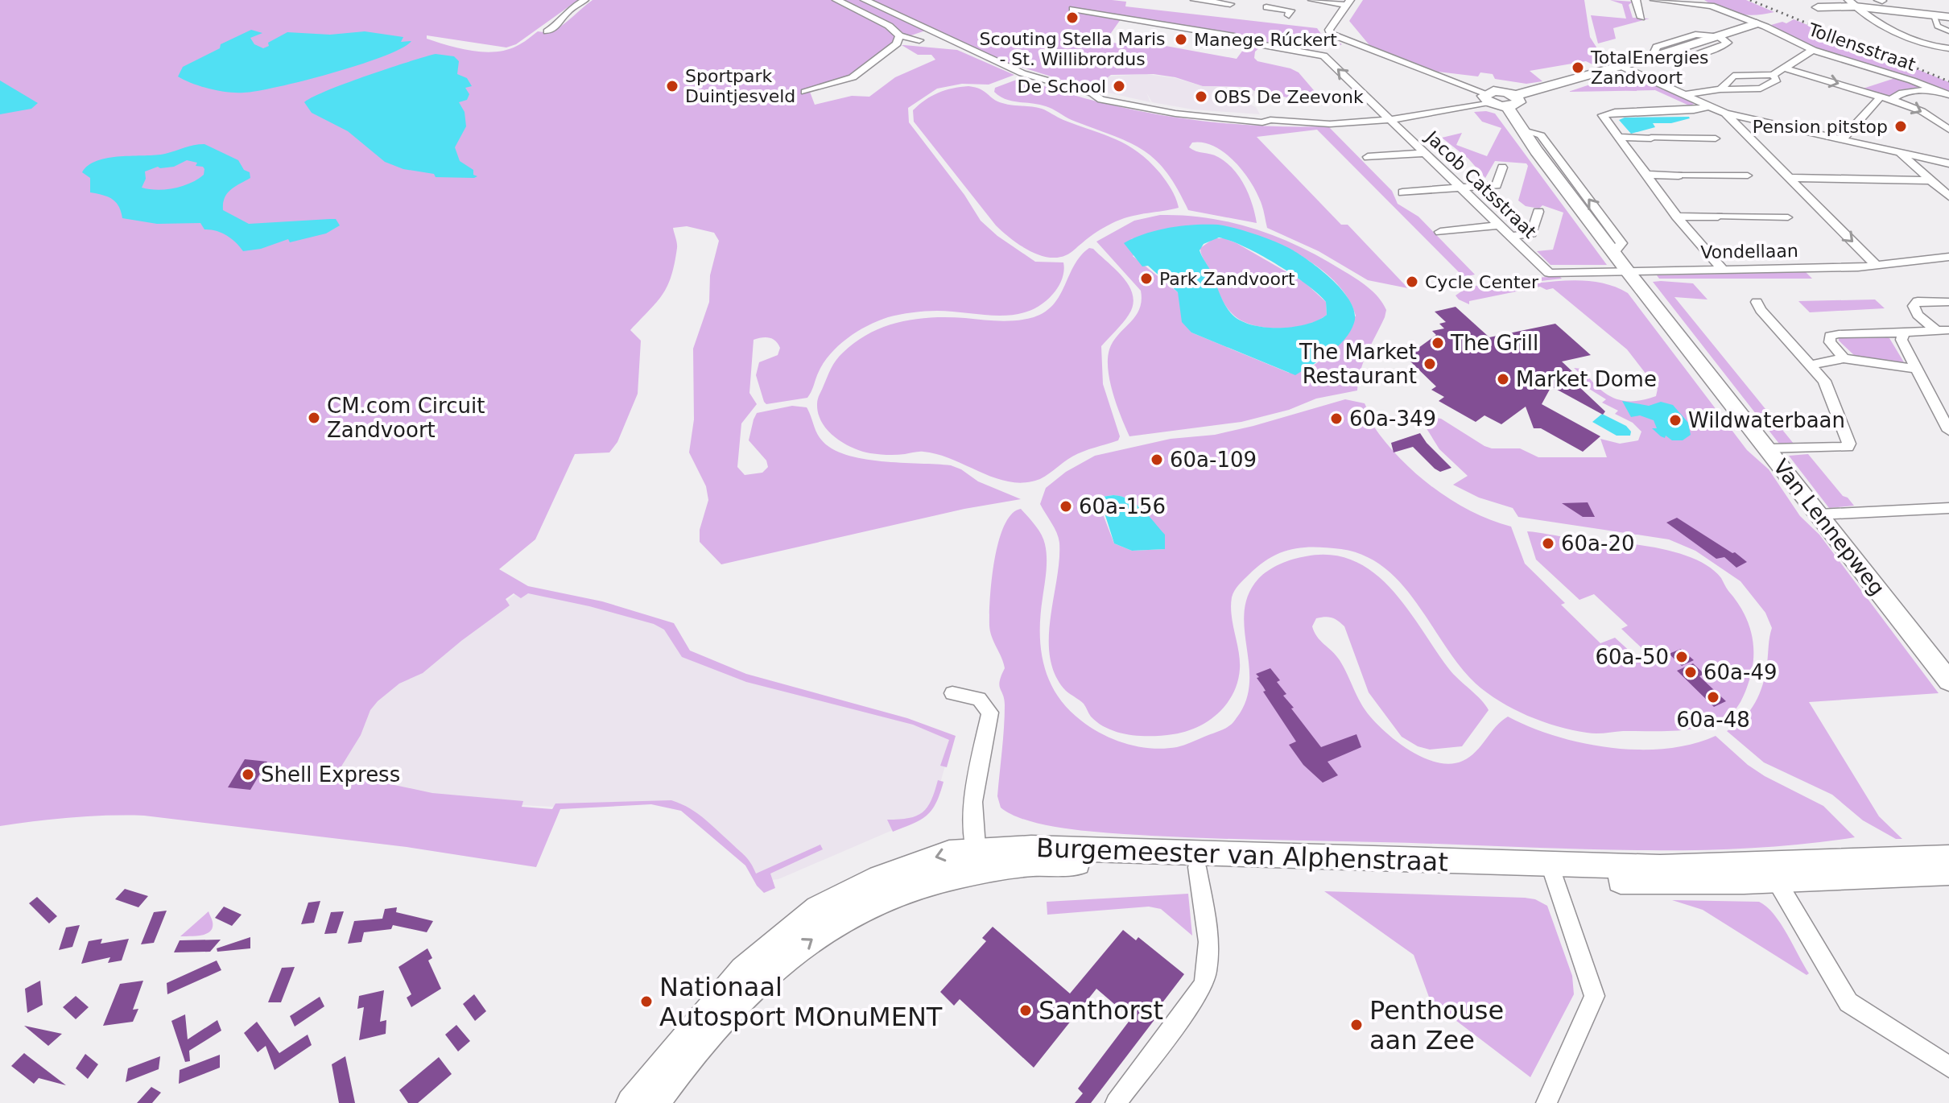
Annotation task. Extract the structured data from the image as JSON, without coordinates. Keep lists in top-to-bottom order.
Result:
{
  "streets": {
    "main road": ["Van Lennepweg", "Burgemeester van Alphenstraat"],
    "street": ["Tollensstraat", "Jacob Catsstraat", "Vondellaan"]
  },
  "crossings": [
    ["Jacob Catsstraat", "Vondellaan"],
    ["Vondellaan", "Van Lennepweg"]
  ],
  "places": [
    "Scouting Stella Maris - St. Willibrordus",
    "Manege Rúckert",
    "TotalEnergies Zandvoort",
    "Sportpark Duintjesveld",
    "De School",
    "OBS De Zeevonk",
    "Pension pitstop",
    "Park Zandvoort",
    "Cycle Center",
    "The Grill",
    "The Market Restaurant",
    "Market Dome",
    "CM.com Circuit Zandvoort",
    "60a-349",
    "Wildwaterbaan",
    "60a-109",
    "60a-156",
    "60a-20",
    "60a-50",
    "60a-49",
    "60a-48",
    "Shell Express",
    "Nationaal Autosport MOnuMENT",
    "Santhorst",
    "Penthouse aan Zee"
  ]
}
